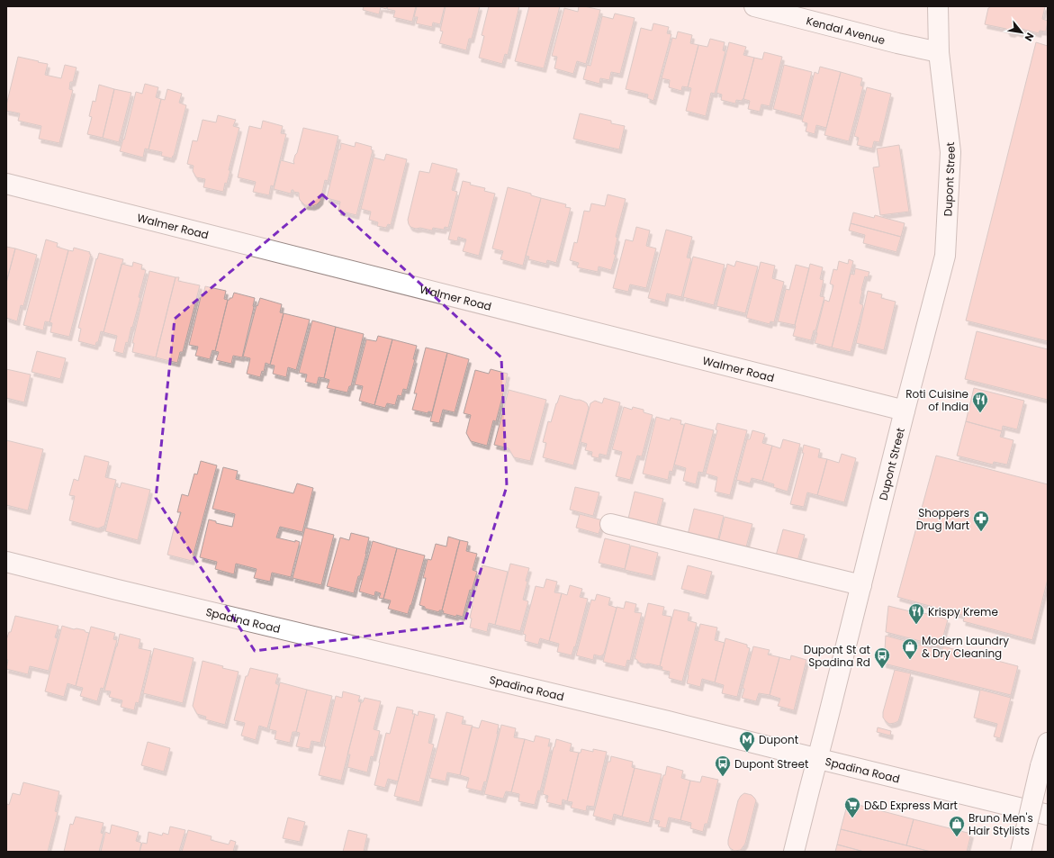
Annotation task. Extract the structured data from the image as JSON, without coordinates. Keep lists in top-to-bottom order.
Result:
{
  "streets": {
    "main road": [
      "Kendal Avenue",
      "Dupont Street",
      "Walmer Road",
      "Spadina Road"
    ]
  },
  "crossings": [
    ["Kendal Avenue", "Dupont Street"],
    ["Dupont Street", "Walmer Road"],
    ["Dupont Street", "Spadina Road"]
  ],
  "places": {
    "restaurant": ["Roti Cuisine of India", "Krispy Kreme"],
    "pharmacy": ["Shoppers Drug Mart"],
    "shop": ["Modern Laundry & Dry Cleaning", "Bruno Men's Hair Stylists"],
    "bus stop": ["Dupont St at Spadina Rd", "Dupont Street"],
    "metro station": ["Dupont"],
    "supermarket": ["D&D Express Mart"]
  },
  "north": "bottom right"
}
